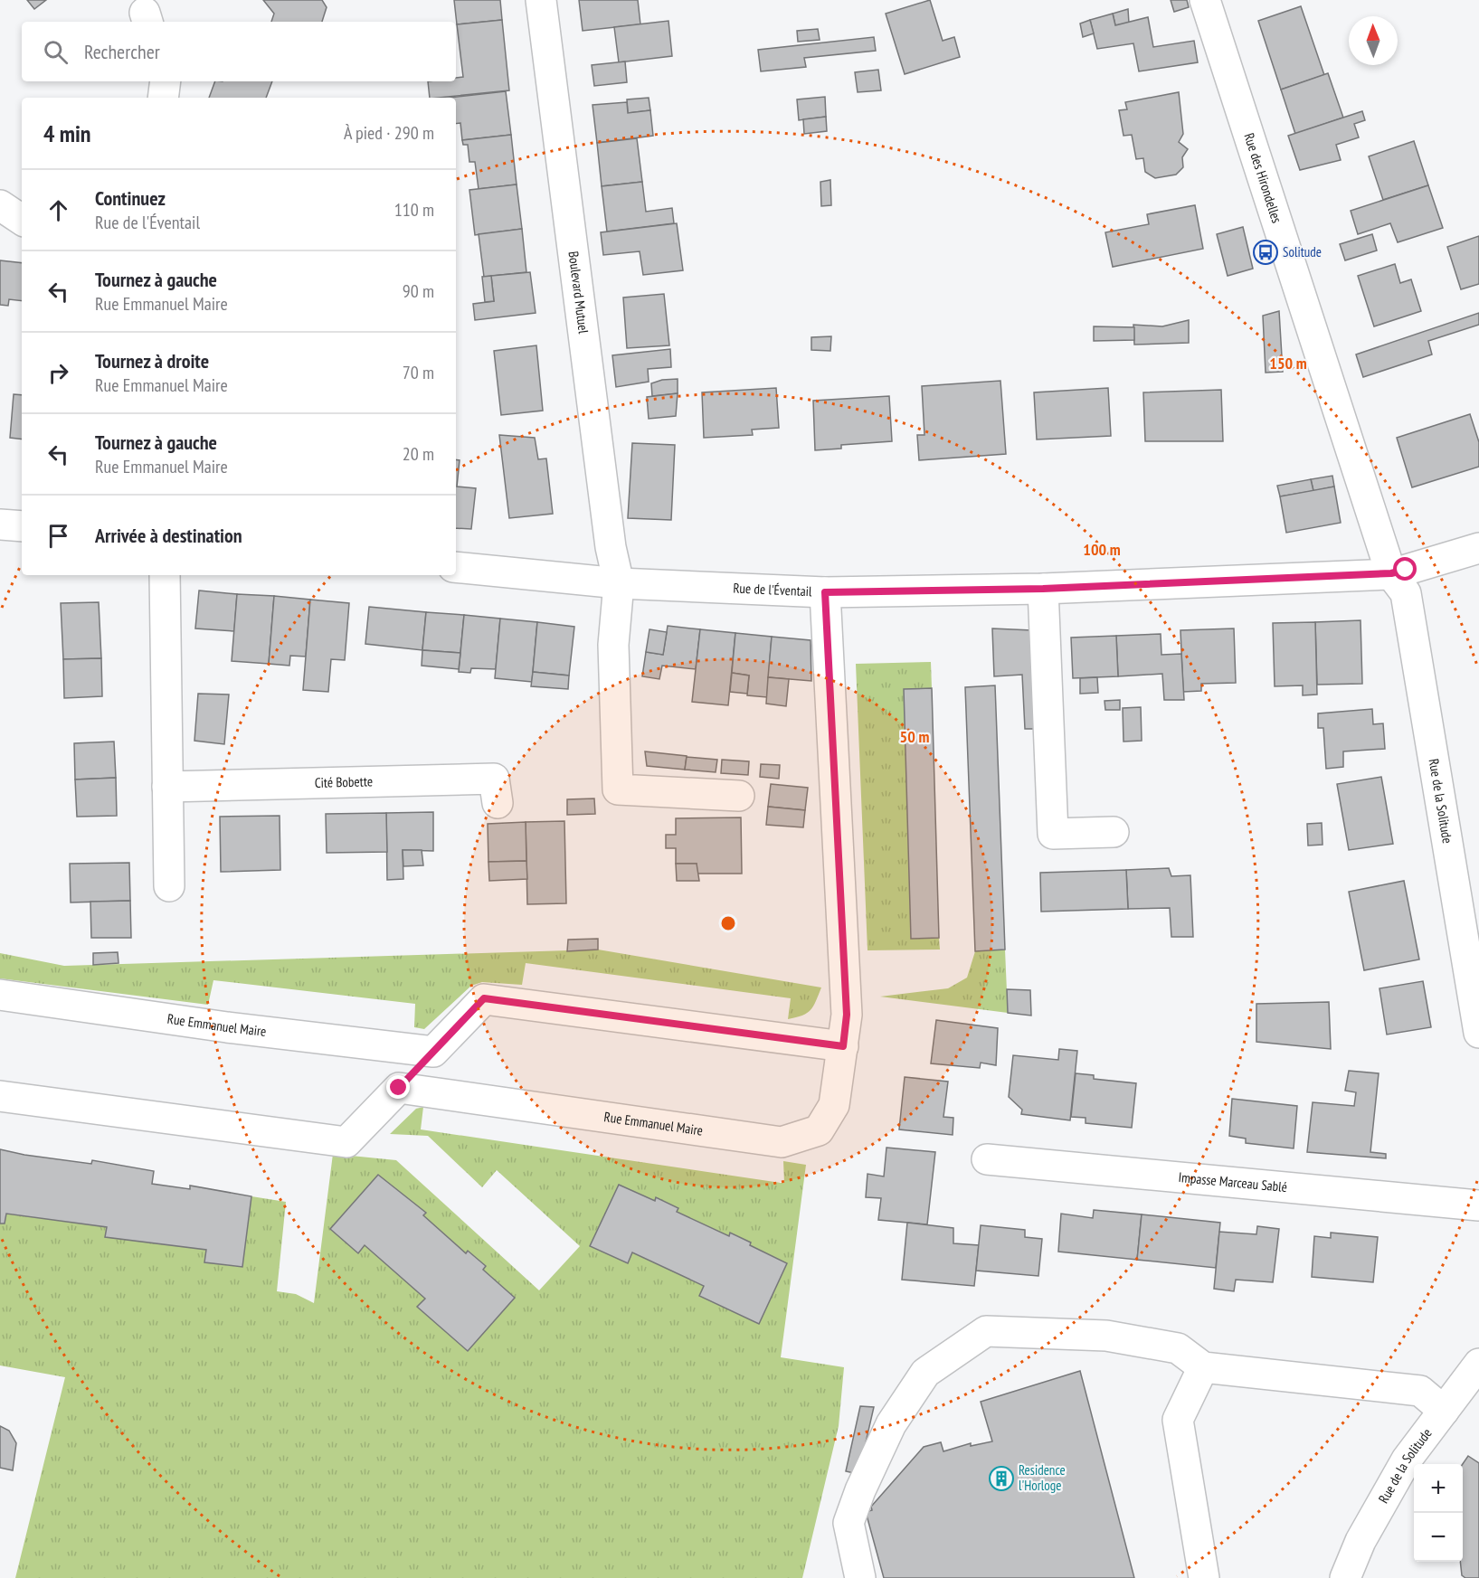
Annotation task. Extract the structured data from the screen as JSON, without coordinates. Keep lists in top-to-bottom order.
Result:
{
  "streets": {
    "street": [
      "Rue des Hirondelles",
      "Boulevard Mutuel",
      "Rue de l'Éventail",
      "Cité Bobette",
      "Rue de la Solitude",
      "Rue Emmanuel Maire",
      "Impasse Marceau Sablé"
    ]
  },
  "crossings": [
    ["Rue des Hirondelles", "Rue de l'Éventail"],
    ["Rue des Hirondelles", "Rue de la Solitude"],
    ["Boulevard Mutuel", "Rue de l'Éventail"],
    ["Rue de l'Éventail", "Rue de la Solitude"],
    ["Rue de l'Éventail", "Rue Emmanuel Maire"]
  ],
  "places": {
    "bus stop": ["Solitude"],
    "building": ["Residence l'Horloge"]
  },
  "north": "top",
  "page": {
    "search": "Rechercher",
    "heading": ["4 min", "À pied · 290 m"],
    "list": [
      ["Continuez", "Rue de l'Éventail", "110 m"],
      ["Tournez à gauche", "Rue Emmanuel Maire", "90 m"],
      ["Tournez à droite", "Rue Emmanuel Maire", "70 m"],
      ["Tournez à gauche", "Rue Emmanuel Maire", "20 m"],
      "Arrivée à destination"
    ],
    "map_buttons": ["+", "−"]
  },
  "rings": ["150 m", "100 m", "50 m"]
}
